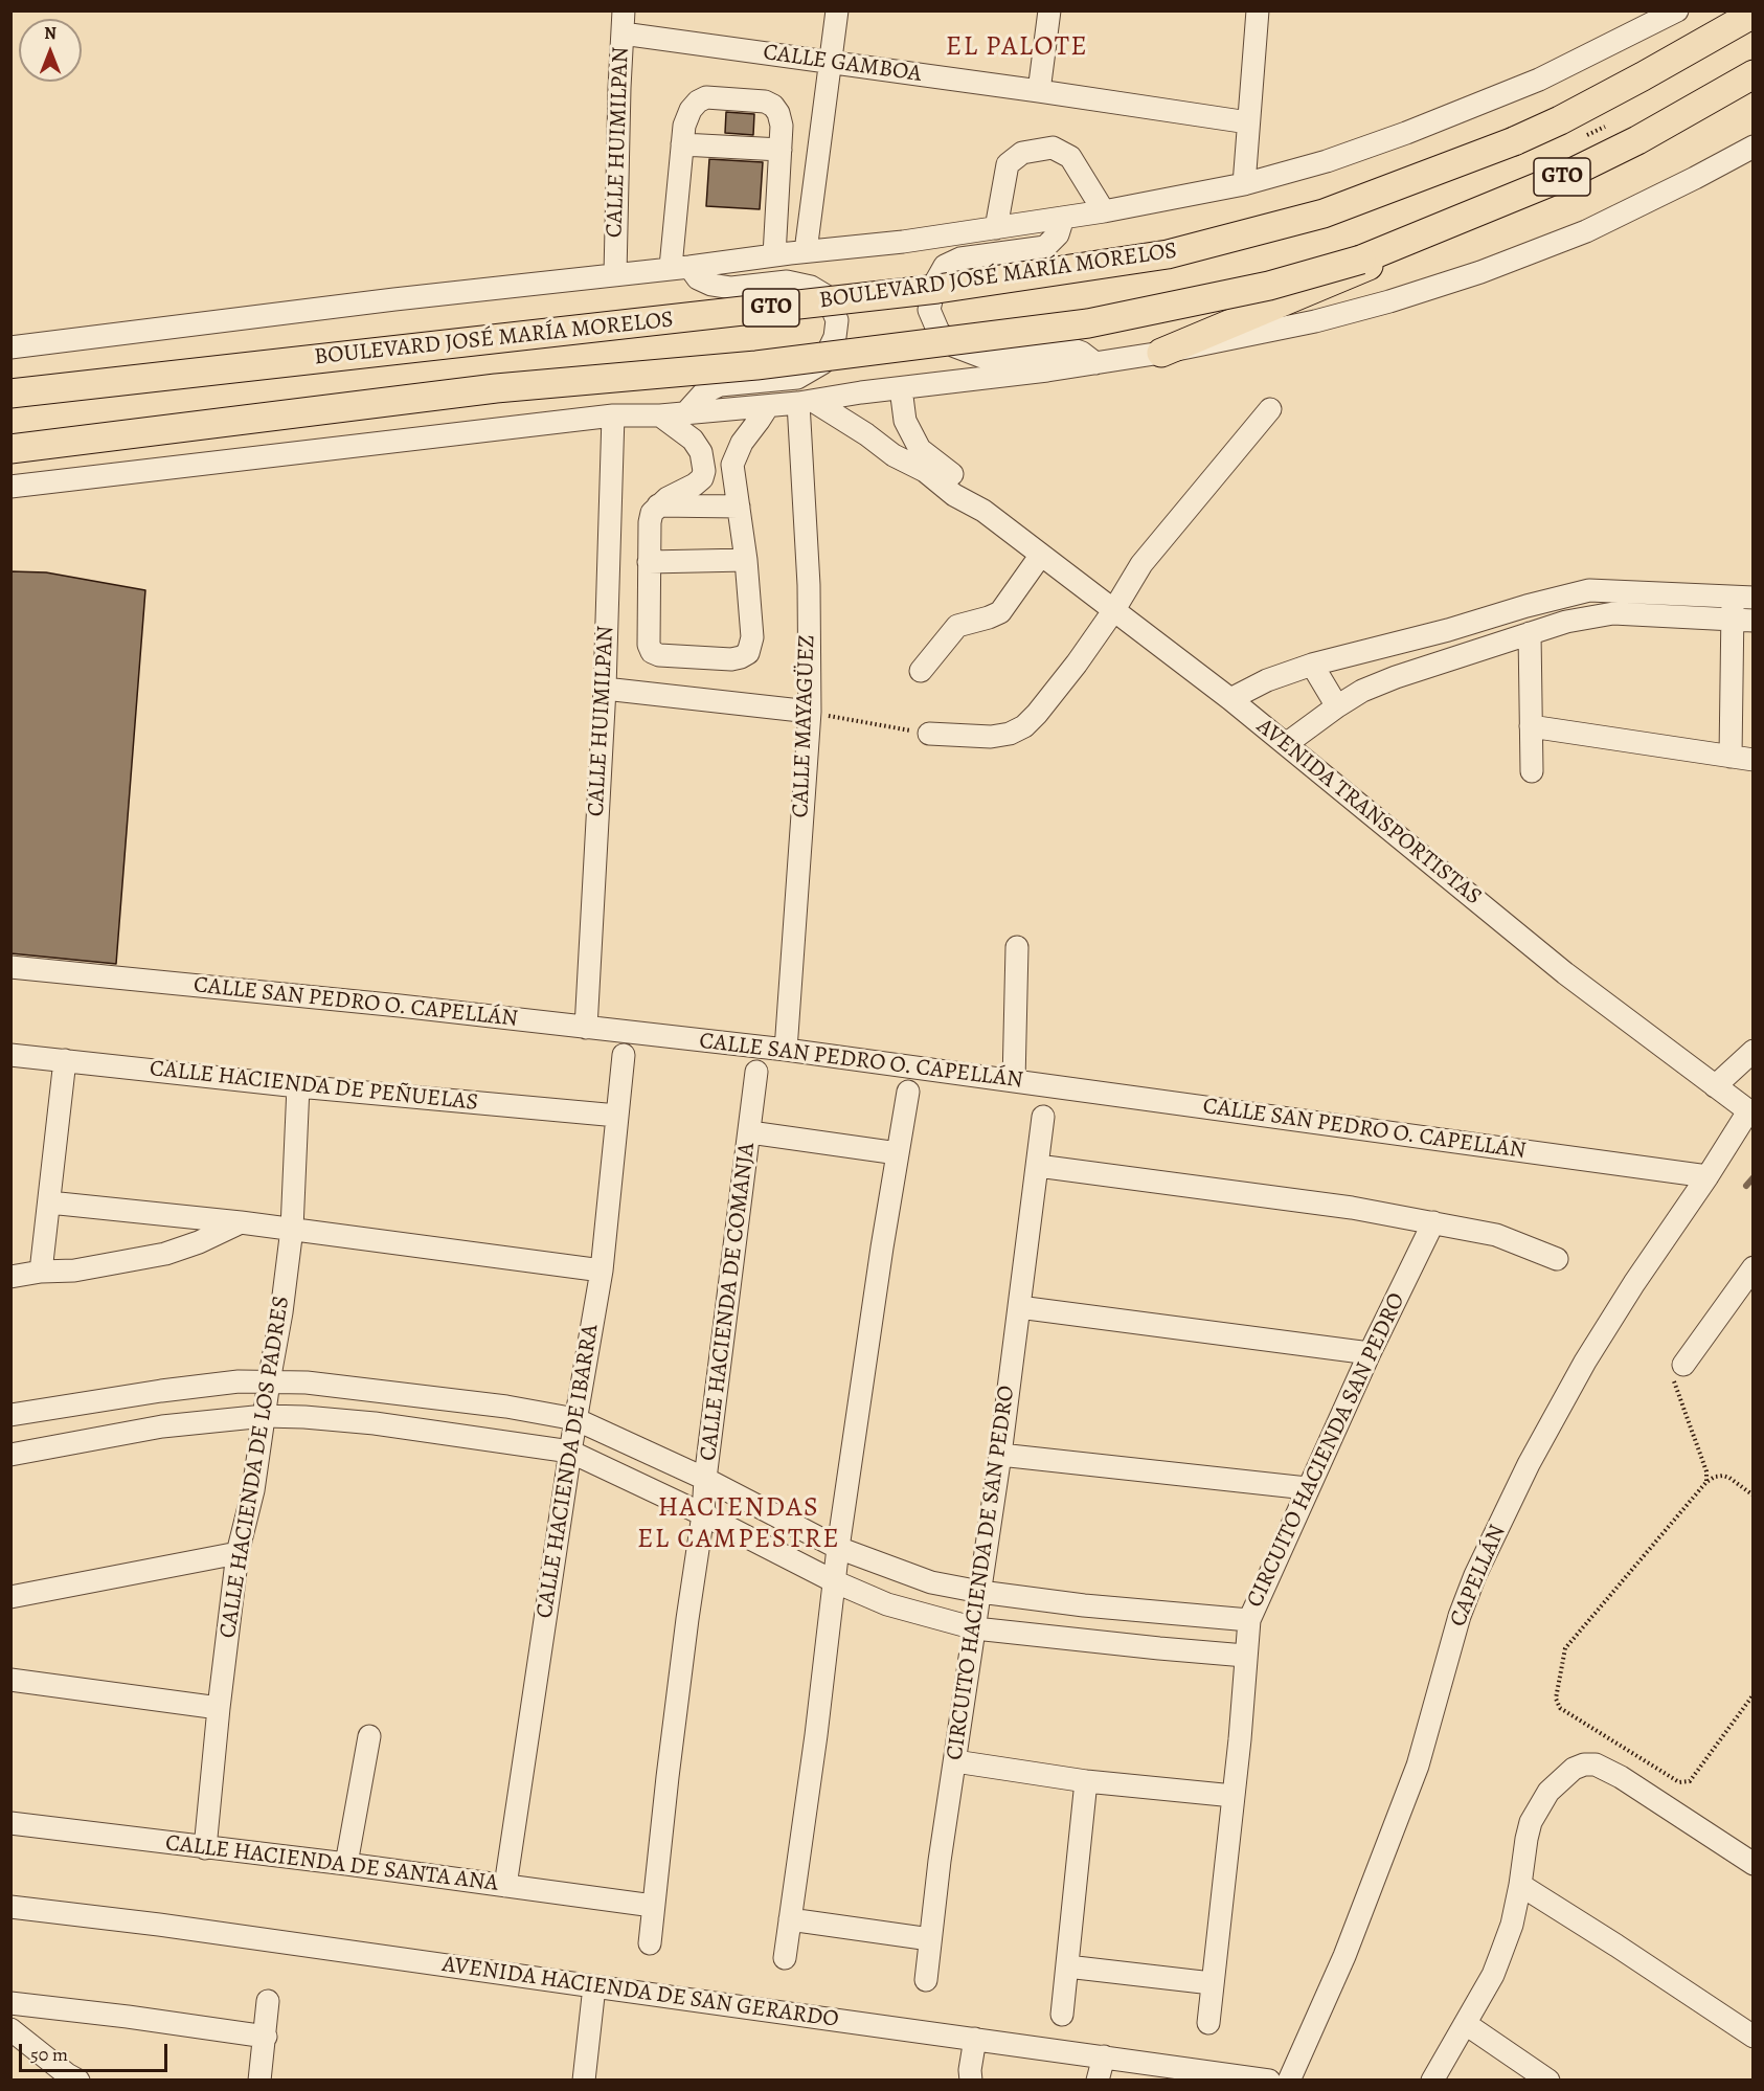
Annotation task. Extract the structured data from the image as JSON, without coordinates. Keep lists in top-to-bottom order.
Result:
{
  "streets": {
    "main road": ["GTO", "BOULEVARD JOSÉ MARÍA MORELOS"],
    "street": [
      "CALLE GAMBOA",
      "CALLE HUIMILPAN",
      "CALLE MAYAGÜEZ",
      "AVENIDA TRANSPORTISTAS",
      "CALLE SAN PEDRO O. CAPELLÁN",
      "CALLE HACIENDA DE PEÑUELAS",
      "CALLE HACIENDA DE COMANJA",
      "CIRCUITO HACIENDA SAN PEDRO",
      "CALLE HACIENDA DE LOS PADRES",
      "CALLE HACIENDA DE IBARRA",
      "CIRCUITO HACIENDA DE SAN PEDRO",
      "CAPELLÁN",
      "CALLE HACIENDA DE SANTA ANA",
      "AVENIDA HACIENDA DE SAN GERARDO"
    ]
  },
  "crossings": [
    ["CALLE GAMBOA", "CALLE HUIMILPAN"],
    ["CALLE HUIMILPAN", "BOULEVARD JOSÉ MARÍA MORELOS"],
    ["CALLE HUIMILPAN", "CALLE SAN PEDRO O. CAPELLÁN"],
    ["CALLE MAYAGÜEZ", "AVENIDA TRANSPORTISTAS"],
    ["CALLE MAYAGÜEZ", "CALLE SAN PEDRO O. CAPELLÁN"],
    ["AVENIDA TRANSPORTISTAS", "CAPELLÁN"],
    ["CALLE SAN PEDRO O. CAPELLÁN", "CAPELLÁN"],
    ["CALLE HACIENDA DE PEÑUELAS", "CALLE HACIENDA DE LOS PADRES"],
    ["CALLE HACIENDA DE PEÑUELAS", "CALLE HACIENDA DE IBARRA"],
    ["CALLE HACIENDA DE COMANJA", "CALLE HACIENDA DE SANTA ANA"],
    ["CALLE HACIENDA DE LOS PADRES", "CALLE HACIENDA DE SANTA ANA"],
    ["CALLE HACIENDA DE IBARRA", "CALLE HACIENDA DE SANTA ANA"]
  ],
  "districts": ["EL PALOTE", "HACIENDAS EL CAMPESTRE"],
  "scale_bar": "50 m",
  "north": "top"
}
